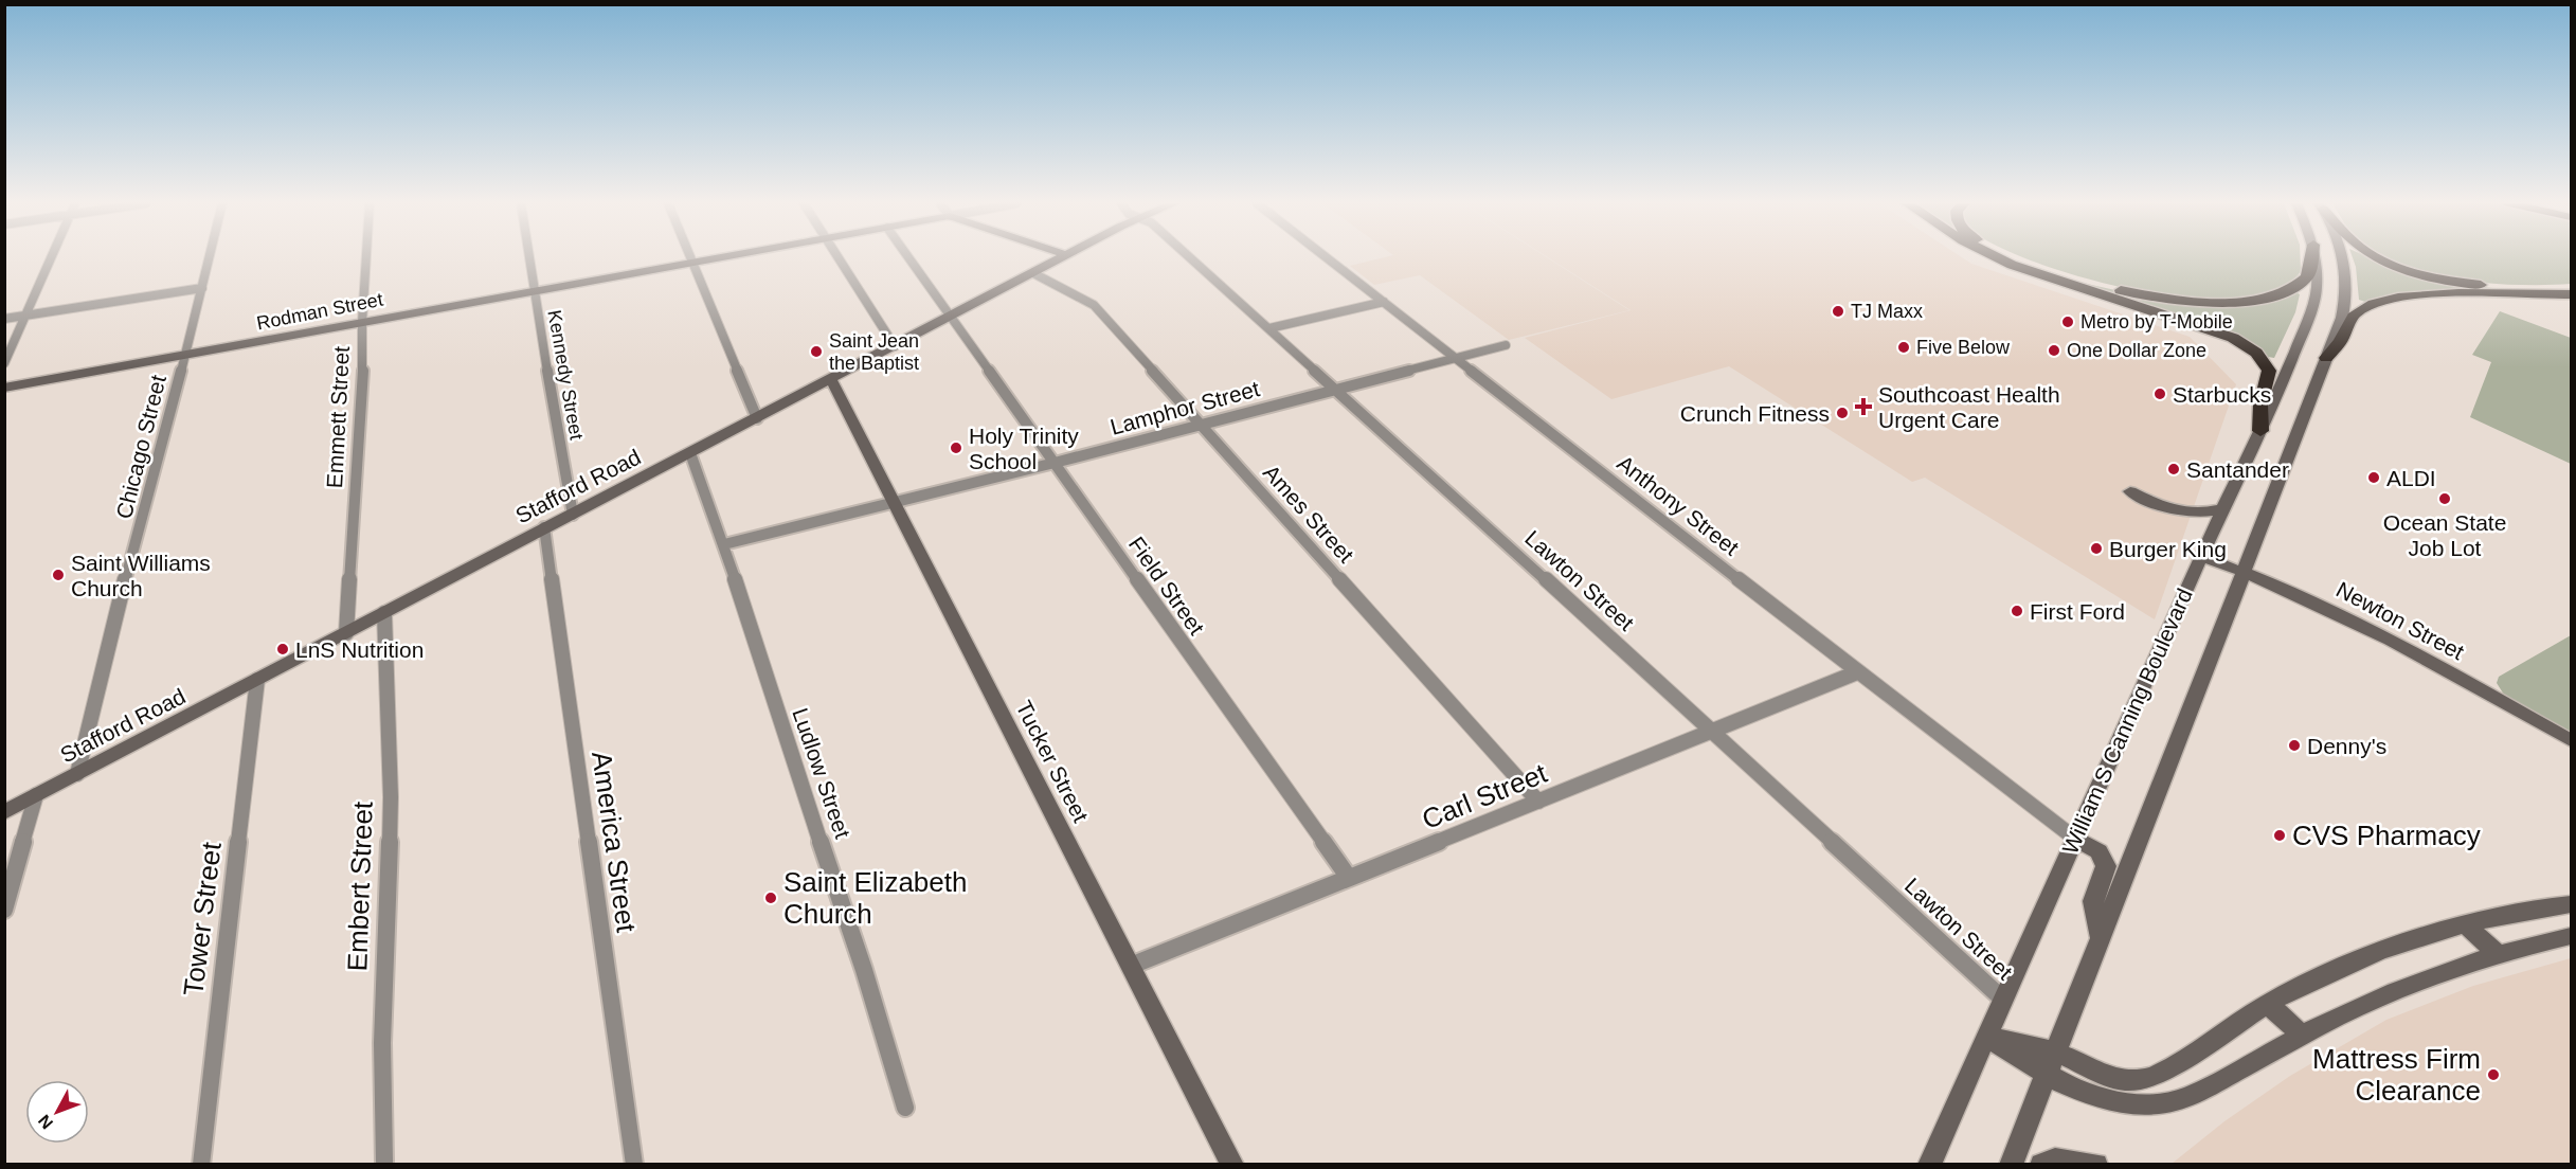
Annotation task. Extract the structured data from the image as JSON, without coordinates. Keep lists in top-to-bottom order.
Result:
{
  "streets": {
    "main road": [
      "Rodman Street",
      "Stafford Road",
      "Newton Street",
      "William S Canning Boulevard",
      "Tucker Street"
    ],
    "street": [
      "Kennedy Street",
      "Lamphor Street",
      "Emmett Street",
      "Chicago Street",
      "Anthony Street",
      "Ames Street",
      "Lawton Street",
      "Field Street",
      "Ludlow Street",
      "Carl Street",
      "America Street",
      "Embert Street",
      "Tower Street"
    ]
  },
  "crossings": [
    ["Rodman Street", "Kennedy Street"],
    ["Rodman Street", "Emmett Street"],
    ["Rodman Street", "Chicago Street"],
    ["Kennedy Street", "Stafford Road"],
    ["Lamphor Street", "Anthony Street"],
    ["Lamphor Street", "Ames Street"],
    ["Lamphor Street", "Lawton Street"],
    ["Lamphor Street", "Field Street"],
    ["Lamphor Street", "Tucker Street"],
    ["Lamphor Street", "Ludlow Street"],
    ["Emmett Street", "Stafford Road"],
    ["Chicago Street", "Stafford Road"],
    ["Stafford Road", "Ames Street"],
    ["Stafford Road", "Field Street"],
    ["Stafford Road", "Tucker Street"],
    ["Stafford Road", "Ludlow Street"],
    ["Stafford Road", "America Street"],
    ["Stafford Road", "Embert Street"],
    ["Stafford Road", "Tower Street"],
    ["Anthony Street", "William S Canning Boulevard"],
    ["Anthony Street", "Carl Street"],
    ["Ames Street", "Carl Street"],
    ["Lawton Street", "William S Canning Boulevard"],
    ["Lawton Street", "Carl Street"],
    ["Field Street", "Carl Street"],
    ["Newton Street", "William S Canning Boulevard"],
    ["Tucker Street", "Carl Street"]
  ],
  "places": {
    "other": [
      "TJ Maxx",
      "Metro by T-Mobile",
      "Five Below",
      "One Dollar Zone",
      "Saint Jean the Baptist",
      "Starbucks",
      "Crunch Fitness",
      "Holy Trinity School",
      "Santander",
      "ALDI",
      "Ocean State Job Lot",
      "Burger King",
      "Saint Williams Church",
      "First Ford",
      "LnS Nutrition",
      "Denny's",
      "CVS Pharmacy",
      "Saint Elizabeth Church",
      "Mattress Firm Clearance"
    ],
    "health": ["Southcoast Health Urgent Care"]
  },
  "north": "bottom left"
}
